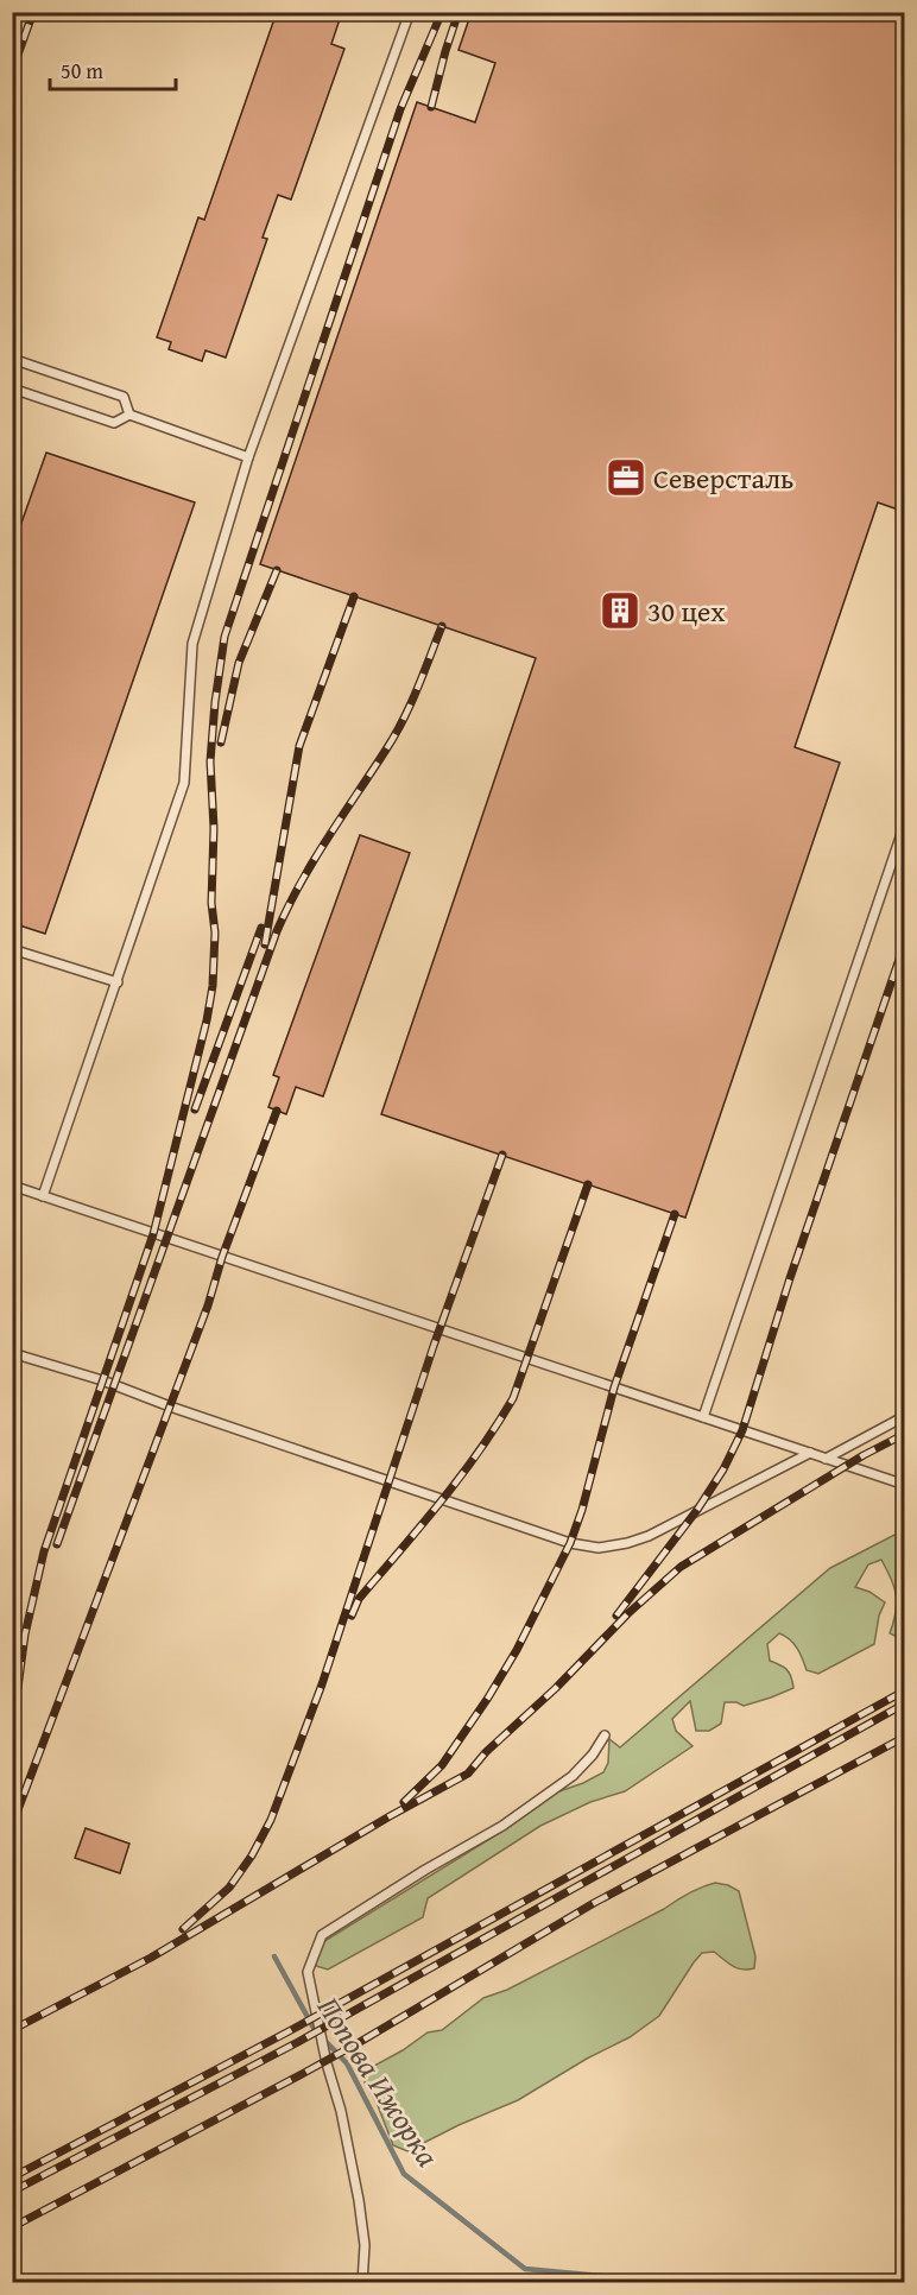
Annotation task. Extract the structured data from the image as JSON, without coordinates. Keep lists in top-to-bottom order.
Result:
{
  "water": ["Попова Ижорка"],
  "places": {
    "office": ["Северсталь"],
    "building": ["30 цех"]
  },
  "scale_bar": "50 m"
}
